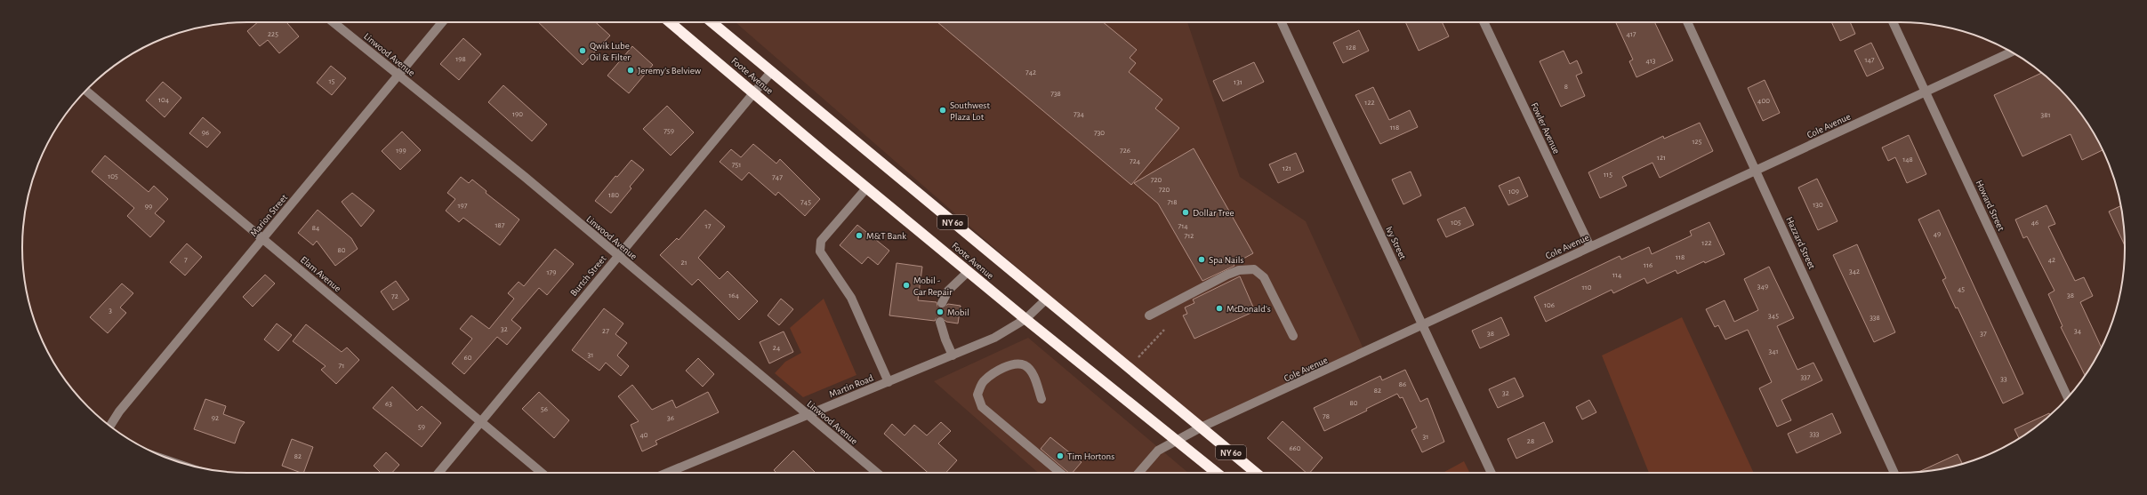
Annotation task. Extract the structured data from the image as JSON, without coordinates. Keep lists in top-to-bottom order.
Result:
{
  "streets": {
    "highway": ["Foote Avenue", "NY 60"],
    "street": [
      "Linwood Avenue",
      "Cole Avenue",
      "Fowler Avenue",
      "Howard Street",
      "Marion Street",
      "Ivy Street",
      "Hazzard Street",
      "Elam Avenue",
      "Burtch Street",
      "Martin Road"
    ]
  },
  "crossings": [
    ["Linwood Avenue", "Marion Street"],
    ["Linwood Avenue", "Burtch Street"],
    ["Linwood Avenue", "Martin Road"],
    ["Foote Avenue", "Cole Avenue"],
    ["Foote Avenue", "Burtch Street"],
    ["Foote Avenue", "Martin Road"],
    ["Cole Avenue", "Fowler Avenue"],
    ["Cole Avenue", "Howard Street"],
    ["Cole Avenue", "Ivy Street"],
    ["Cole Avenue", "Hazzard Street"],
    ["Marion Street", "Elam Avenue"],
    ["Elam Avenue", "Burtch Street"]
  ],
  "places": [
    "Qwik Lube Oil & Filter",
    "Jeremy's Belview",
    "Southwest Plaza Lot",
    "Dollar Tree",
    "M&T Bank",
    "Spa Nails",
    "Mobil - Car Repair",
    "McDonald's",
    "Mobil",
    "Tim Hortons"
  ],
  "house_numbers": [
    "225",
    "417",
    "128",
    "198",
    "147",
    "413",
    "742",
    "15",
    "131",
    "8",
    "738",
    "104",
    "400",
    "122",
    "190",
    "734",
    "381",
    "118",
    "759",
    "96",
    "730",
    "125",
    "199",
    "726",
    "121",
    "148",
    "724",
    "751",
    "121",
    "115",
    "105",
    "747",
    "720",
    "720",
    "109",
    "180",
    "745",
    "718",
    "130",
    "197",
    "99",
    "105",
    "46",
    "187",
    "17",
    "714",
    "84",
    "49",
    "712",
    "122",
    "80",
    "118",
    "7",
    "42",
    "21",
    "116",
    "342",
    "179",
    "114",
    "349",
    "110",
    "45",
    "164",
    "38",
    "72",
    "106",
    "3",
    "345",
    "338",
    "32",
    "27",
    "34",
    "38",
    "37",
    "24",
    "341",
    "31",
    "60",
    "71",
    "337",
    "33",
    "86",
    "82",
    "32",
    "80",
    "63",
    "56",
    "78",
    "92",
    "36",
    "59",
    "333",
    "40",
    "31",
    "28",
    "660",
    "82"
  ]
}
